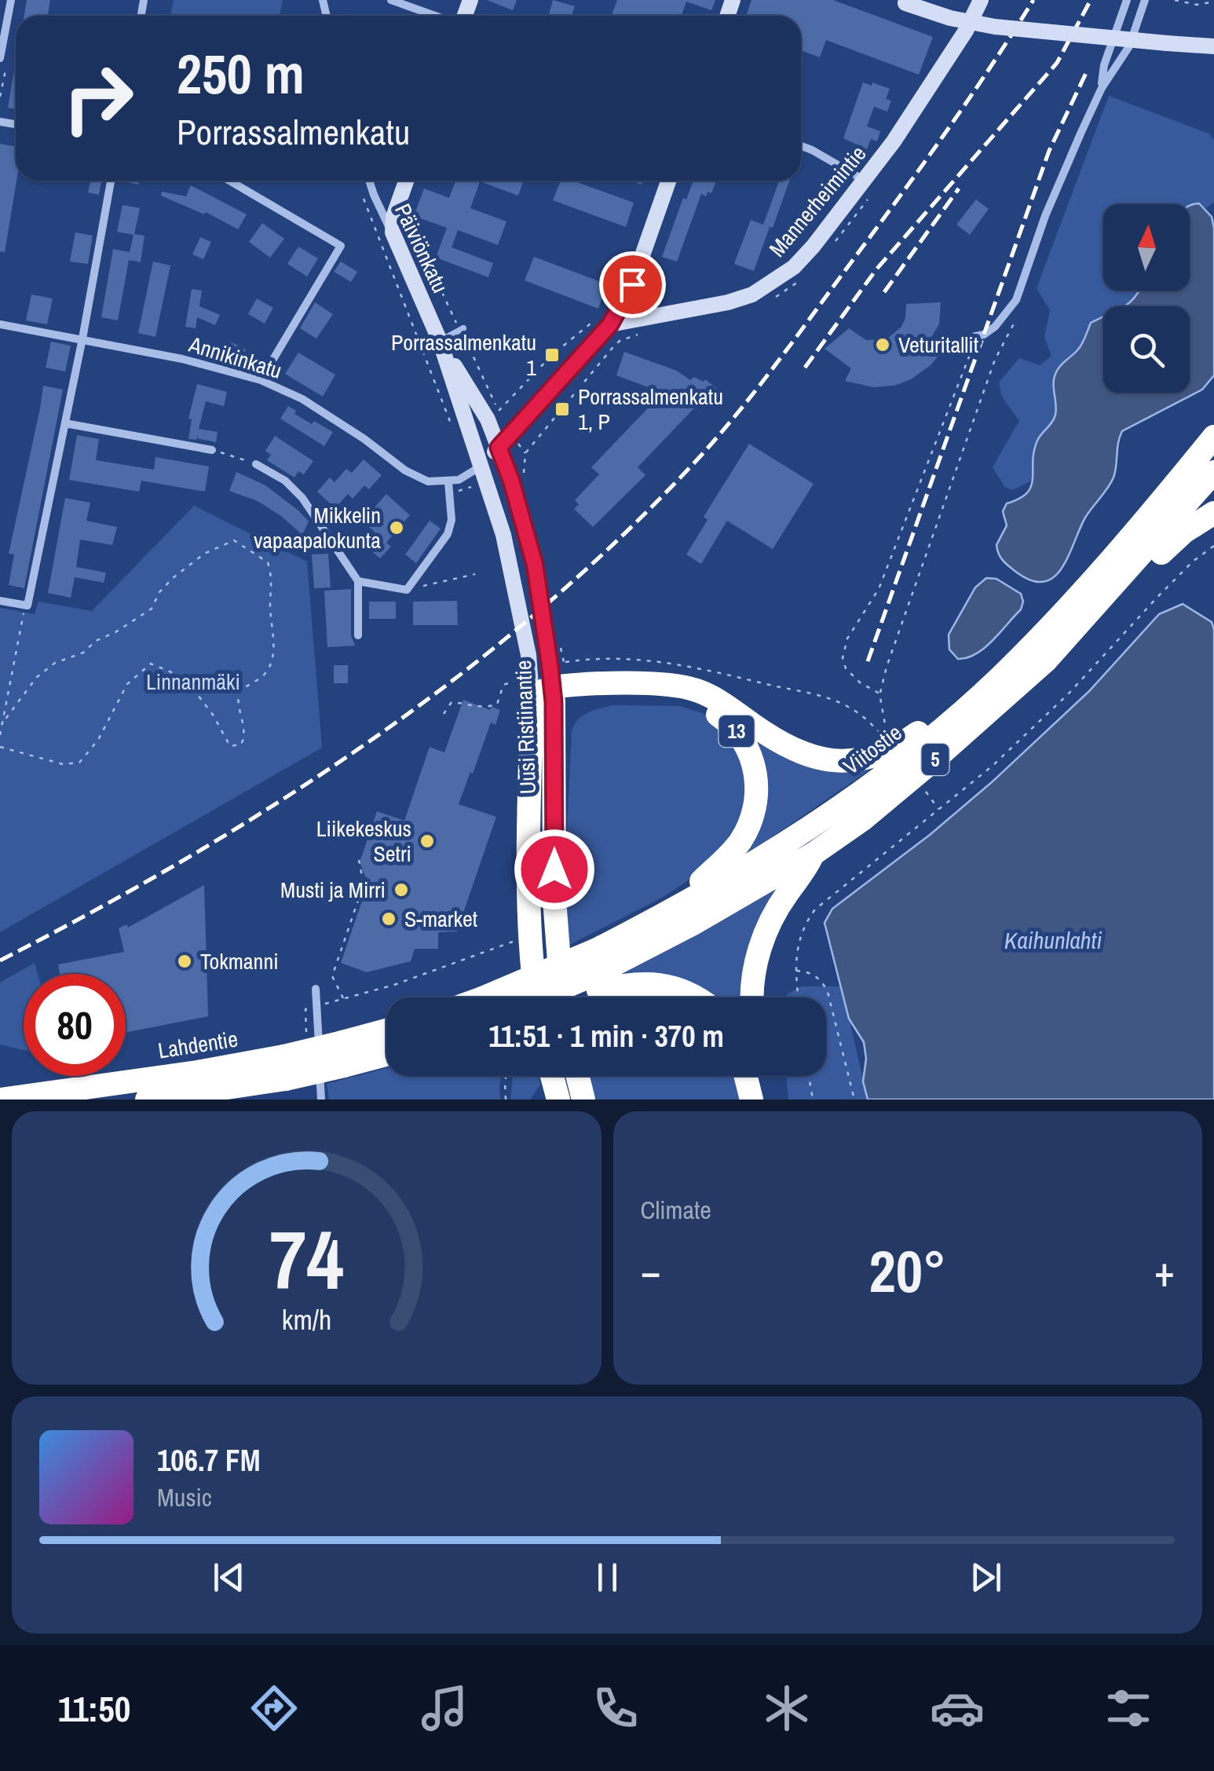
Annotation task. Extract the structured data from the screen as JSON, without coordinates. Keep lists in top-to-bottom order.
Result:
{
  "streets": {
    "highway": [
      "Uusi Ristiinantie",
      "13",
      "Viitostie",
      "5",
      "Lahdentie"
    ],
    "street": ["Mannerheimintie", "Päiviönkatu", "Annikinkatu"]
  },
  "crossings": [
    ["Päiviönkatu", "Uusi Ristiinantie"],
    ["Uusi Ristiinantie", "13"],
    ["13", "Viitostie"]
  ],
  "water": ["Kaihunlahti"],
  "parks": ["Linnanmäki"],
  "places": {
    "other": [
      "Veturitallit",
      "Mikkelin vapaapalokunta",
      "Liikekeskus Setri",
      "Musti ja Mirri",
      "S-market",
      "Tokmanni"
    ],
    "transit": ["Porrassalmenkatu 1", "Porrassalmenkatu 1, P"]
  },
  "north": "top",
  "page": {
    "turn": ["250 m", "Porrassalmenkatu"],
    "limit": "80",
    "trip": "11:51 · 1 min · 370 m",
    "tile": "Climate",
    "heat": ["−", "20°", "+"],
    "song": ["106.7 FM", "Music"],
    "tabs": "11:50",
    "gauge": ["74", "km/h"]
  }
}
